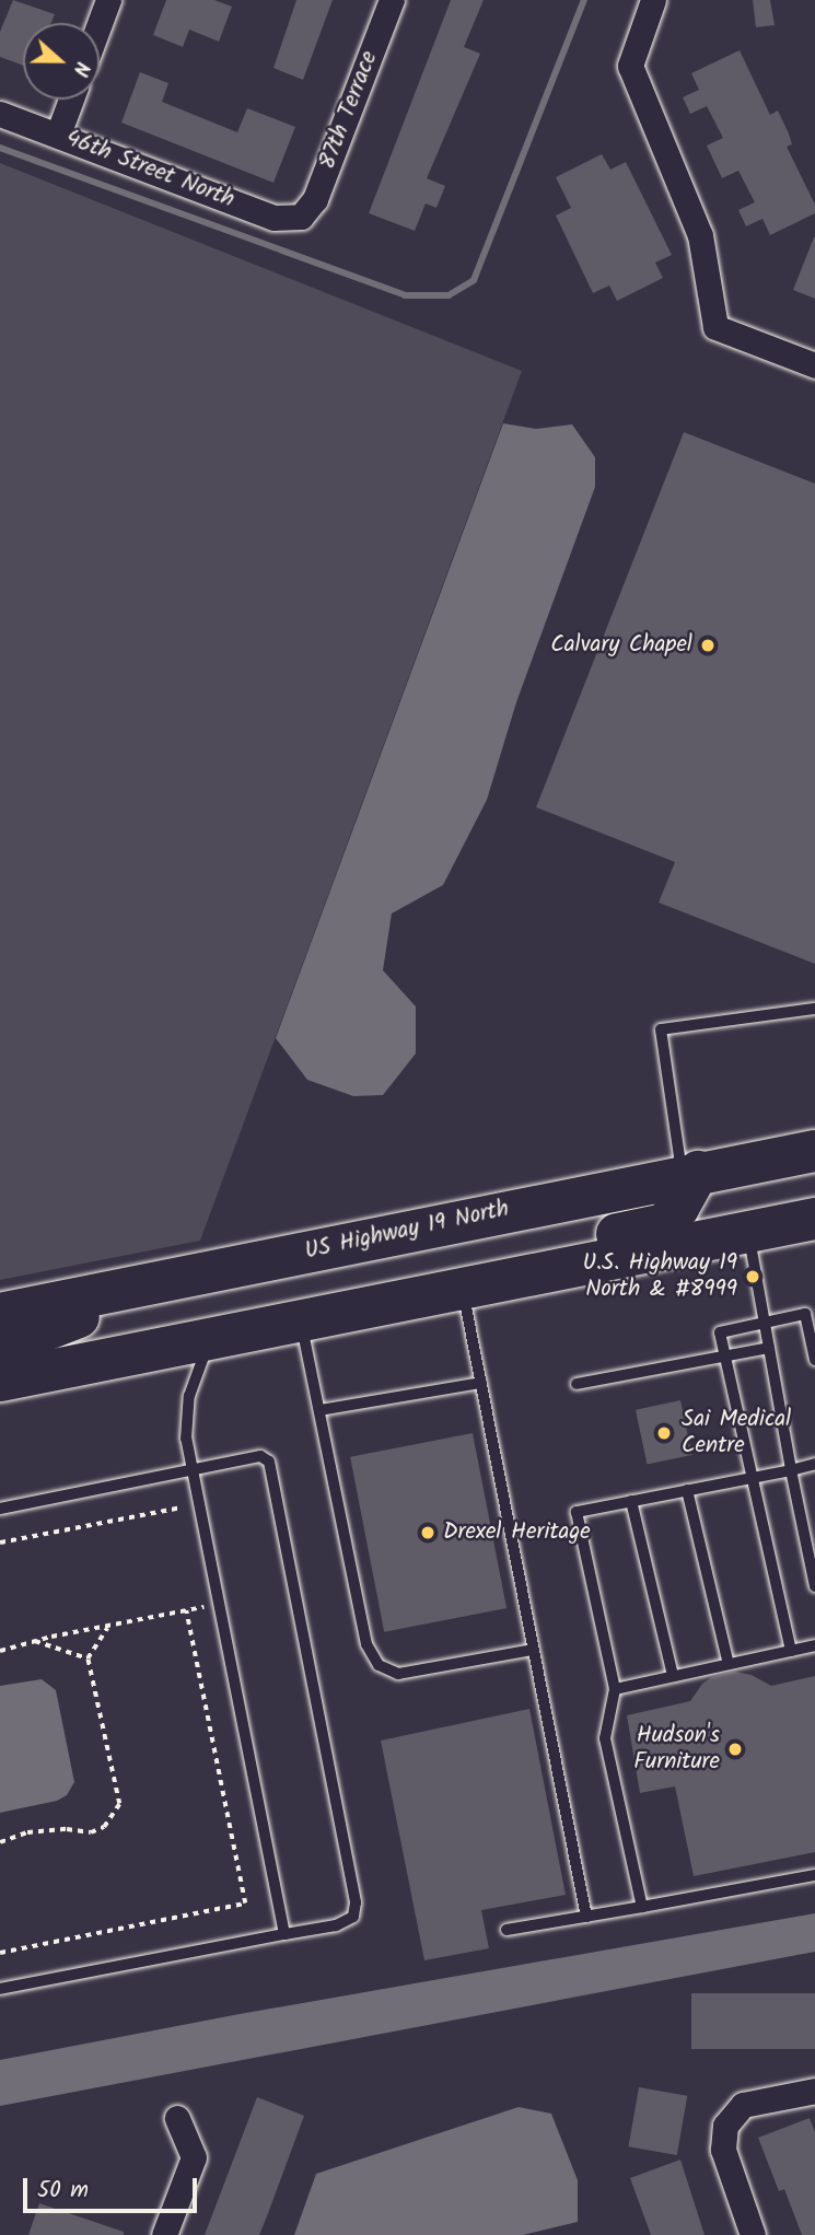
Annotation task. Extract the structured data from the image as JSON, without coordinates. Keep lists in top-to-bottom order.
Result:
{
  "streets": {
    "highway": ["US Highway 19 North"],
    "street": ["87th Terrace", "46th Street North"]
  },
  "crossings": [
    ["87th Terrace", "46th Street North"]
  ],
  "places": [
    "Calvary Chapel",
    "U.S. Highway 19 North & #8999",
    "Sai Medical Centre",
    "Drexel Heritage",
    "Hudson's Furniture"
  ],
  "scale_bar": "50 m",
  "north": "right"
}
